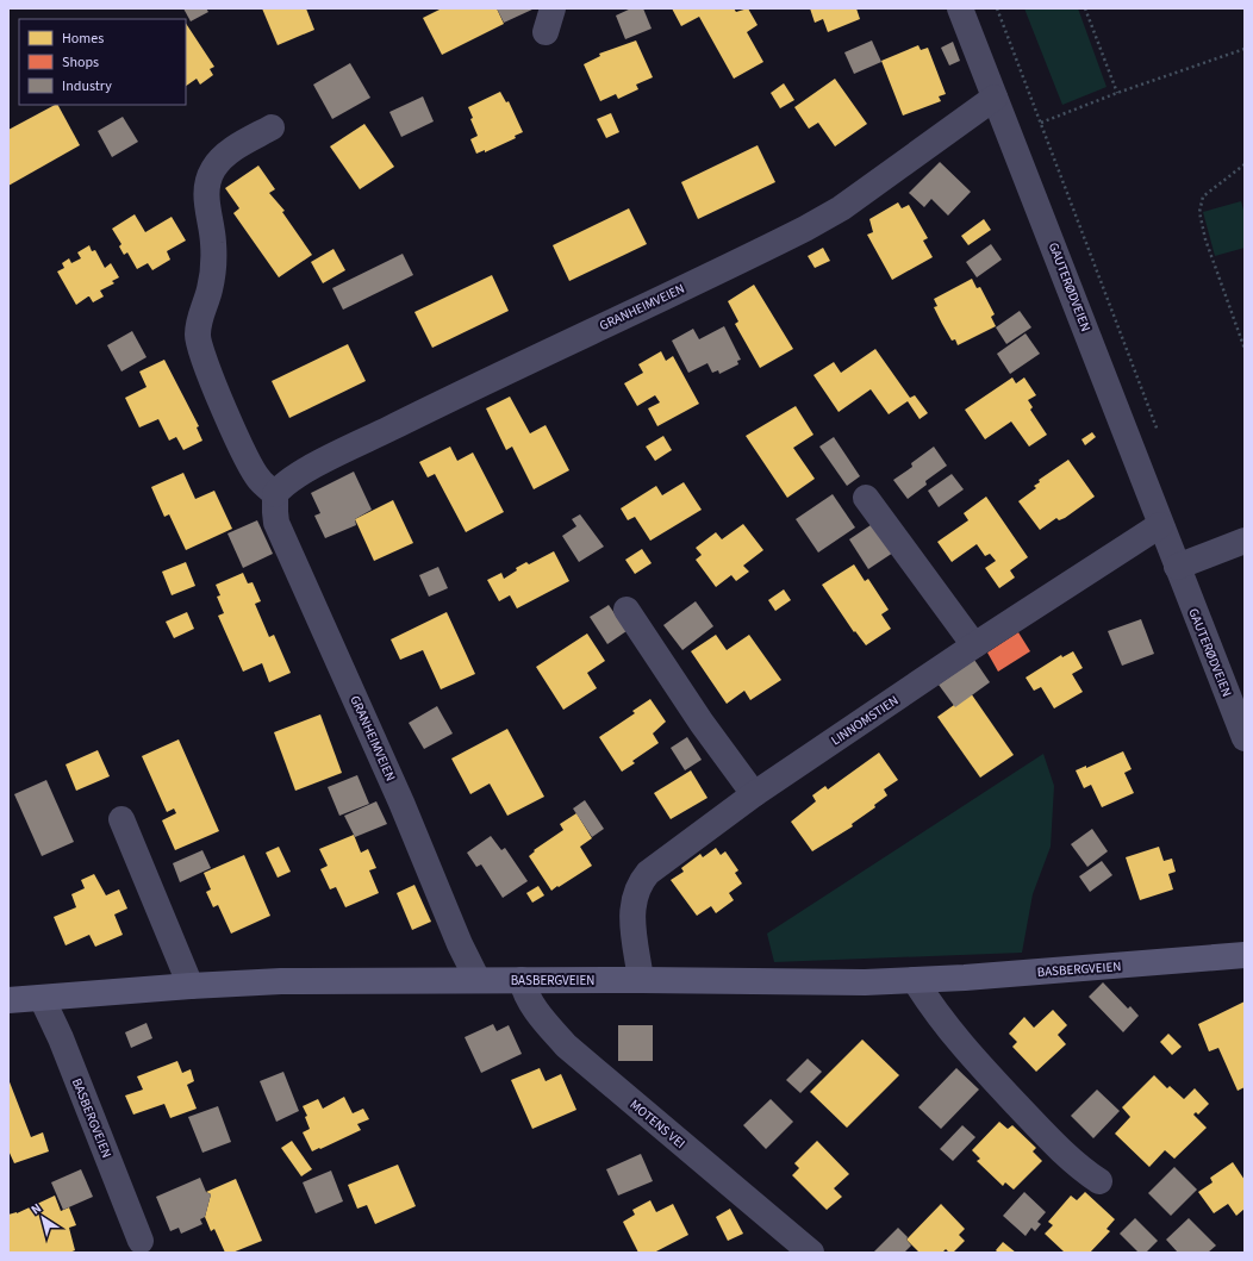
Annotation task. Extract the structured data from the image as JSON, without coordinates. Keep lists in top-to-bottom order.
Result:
{
  "streets": {
    "main road": ["BASBERGVEIEN"],
    "street": [
      "GAUTERØDVEIEN",
      "GRANHEIMVEIEN",
      "LINNOMSTIEN",
      "MOTENS VEI"
    ]
  },
  "crossings": [
    ["GAUTERØDVEIEN", "GRANHEIMVEIEN"],
    ["GAUTERØDVEIEN", "LINNOMSTIEN"],
    ["GRANHEIMVEIEN", "BASBERGVEIEN"],
    ["LINNOMSTIEN", "BASBERGVEIEN"],
    ["BASBERGVEIEN", "MOTENS VEI"]
  ],
  "legend": ["Homes", "Shops", "Industry"],
  "north": "top left"
}
